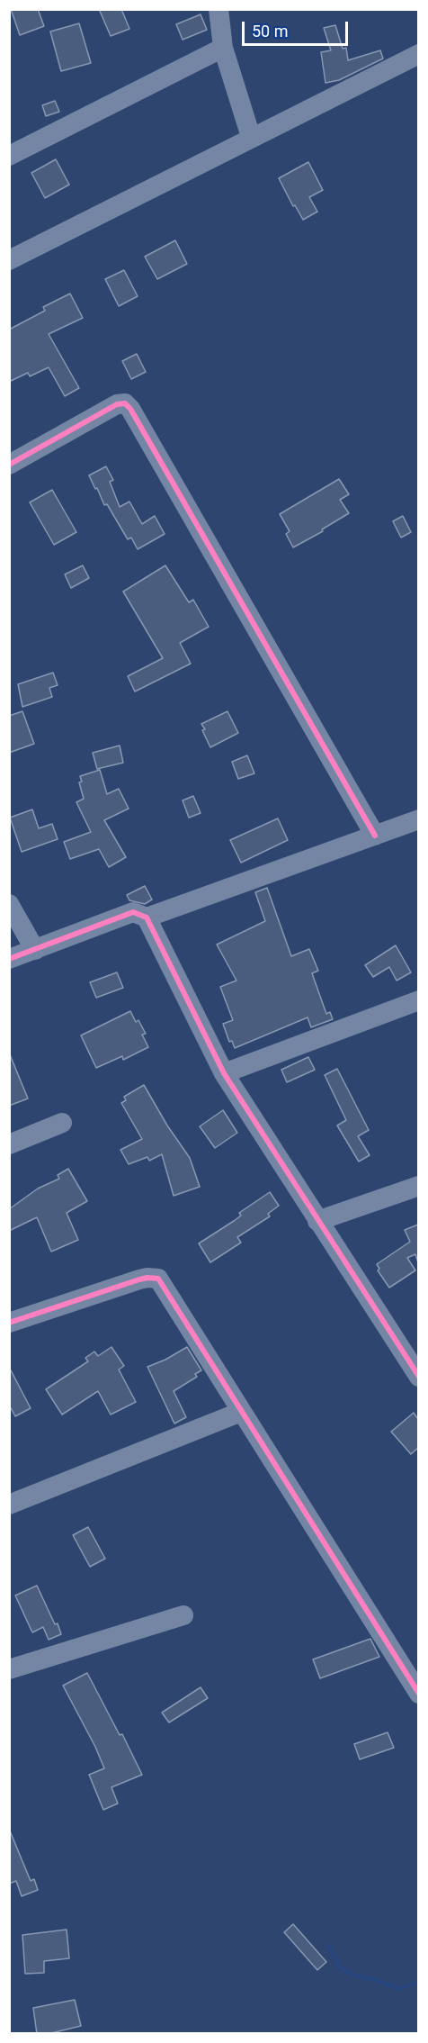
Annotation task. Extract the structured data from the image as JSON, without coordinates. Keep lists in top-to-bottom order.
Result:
{
  "scale_bar": "50 m"
}
